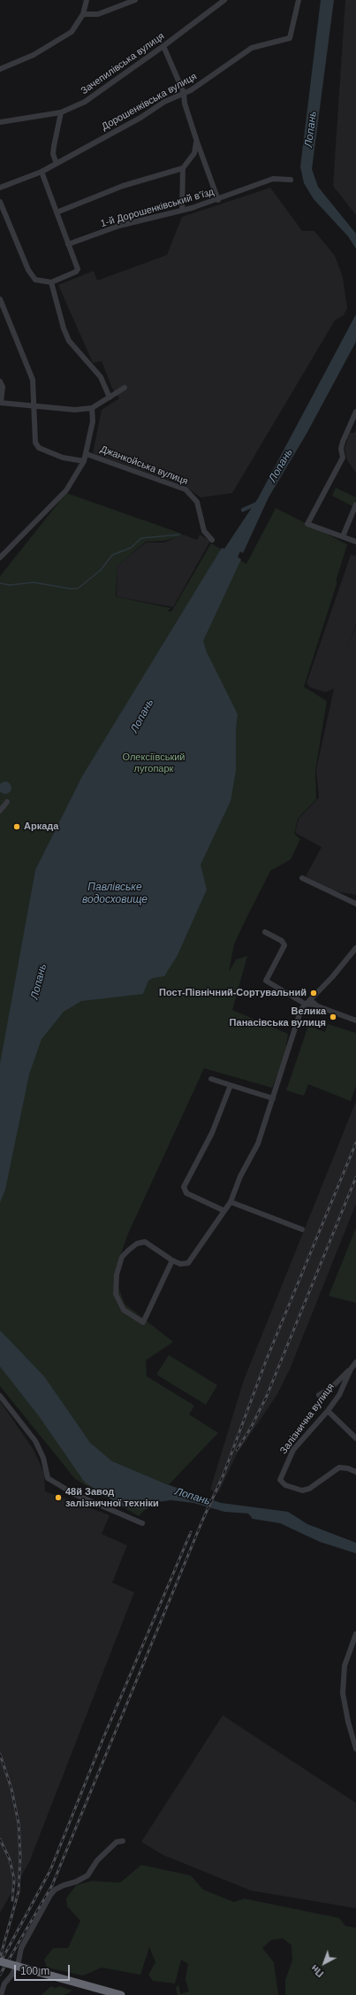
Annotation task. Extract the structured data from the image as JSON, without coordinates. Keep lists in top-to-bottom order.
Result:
{
  "streets": {
    "street": [
      "Зачепилівська вулиця",
      "Дорошенківська вулиця",
      "1-й Дорошенківський в’їзд",
      "Джанкойська вулиця",
      "Залізнична вулиця"
    ]
  },
  "water": ["Лопань", "Павлівське водосховище"],
  "parks": ["Олексіївський лугопарк"],
  "places": [
    "Аркада",
    "Пост-Північний-Сортувальний",
    "Велика Панасівська вулиця",
    "48й Завод залізничної техніки"
  ],
  "scale_bar": "100 m",
  "north": "bottom left"
}
